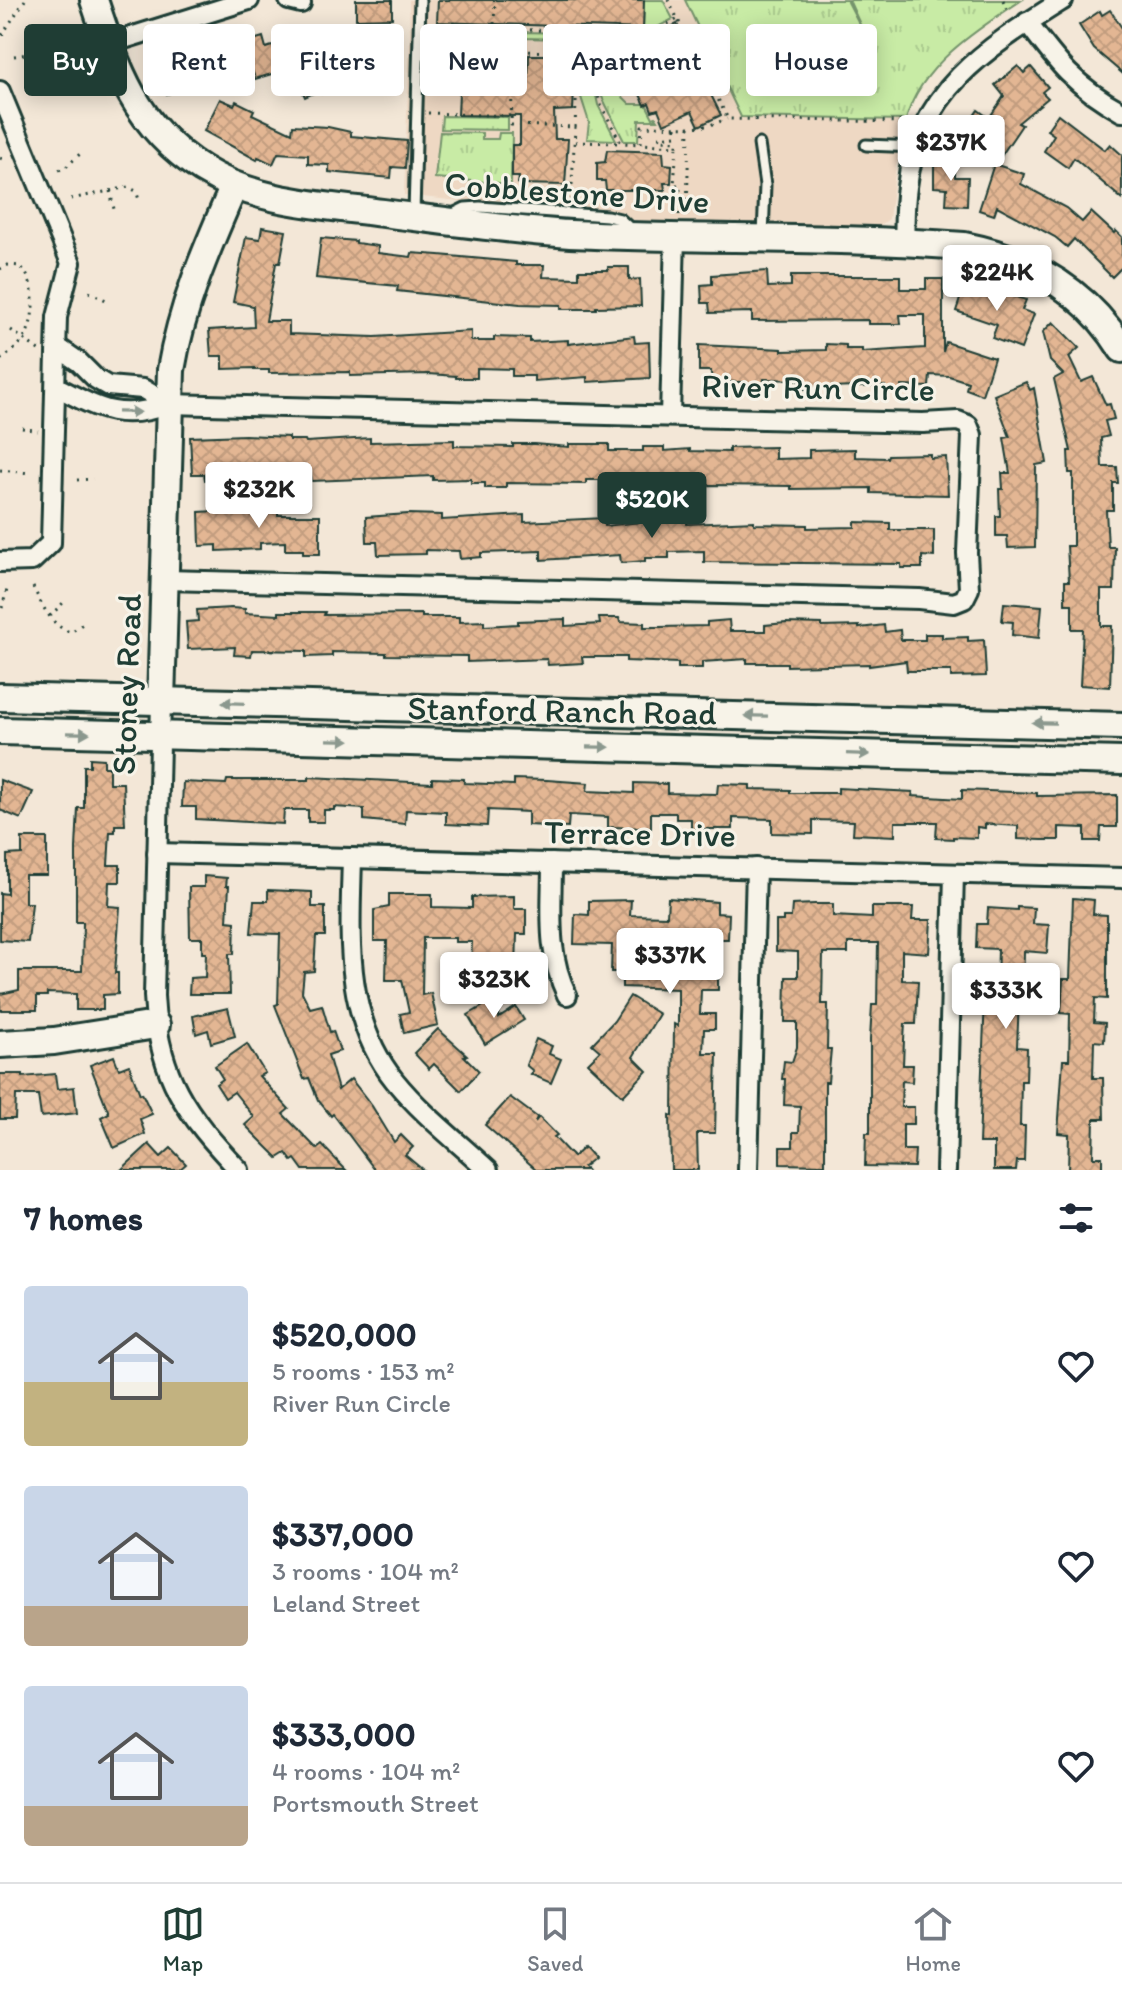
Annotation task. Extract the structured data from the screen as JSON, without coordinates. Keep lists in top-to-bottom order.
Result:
{
  "streets": {
    "main road": ["Cobblestone Drive", "Stoney Road", "Stanford Ranch Road"],
    "street": ["River Run Circle", "Terrace Drive"]
  },
  "crossings": [
    ["Cobblestone Drive", "Stoney Road"],
    ["River Run Circle", "Stoney Road"],
    ["Stoney Road", "Stanford Ranch Road"],
    ["Stoney Road", "Terrace Drive"]
  ],
  "page": {
    "chip": [
      "Buy",
      "Rent",
      "Filters",
      "New",
      "Apartment",
      "House"
    ],
    "price": [
      "$237K",
      "$224K",
      "$232K",
      "$520K",
      "$337K",
      "$323K",
      "$333K"
    ],
    "heading": "7 homes",
    "list": [
      {
        "name": "$520,000",
        "note": "5 rooms · 153 m² · River Run Circle"
      },
      {
        "name": "$337,000",
        "note": "3 rooms · 104 m² · Leland Street"
      },
      {
        "name": "$333,000",
        "note": "4 rooms · 104 m² · Portsmouth Street"
      }
    ],
    "tabs": ["Map", "Saved", "Home"]
  }
}
